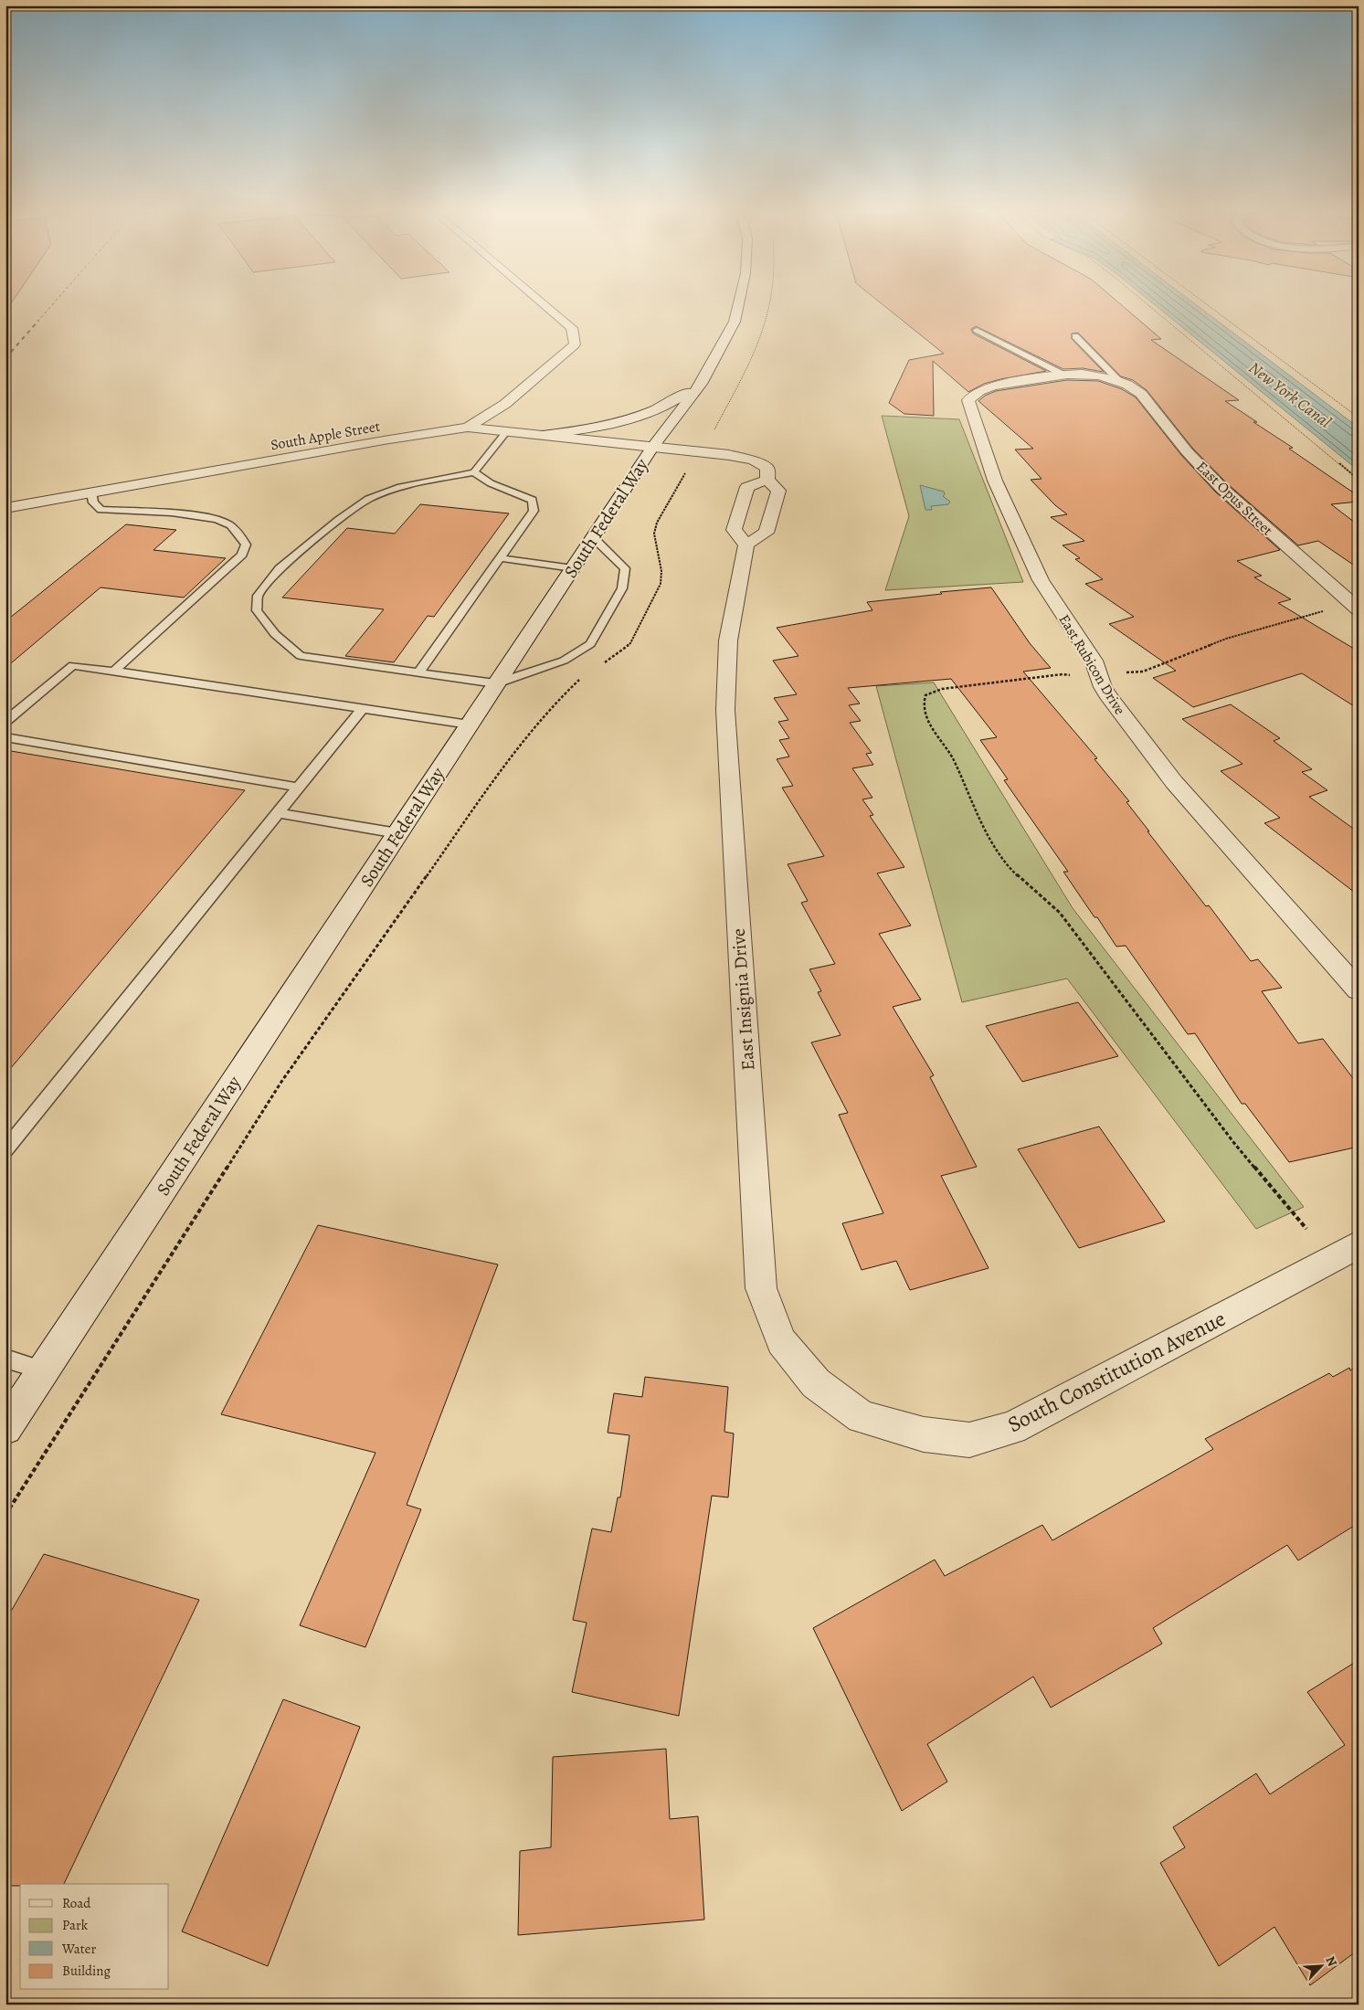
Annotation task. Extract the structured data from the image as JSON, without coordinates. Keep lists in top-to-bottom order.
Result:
{
  "streets": {
    "street": [
      "South Apple Street",
      "East Opus Street",
      "South Federal Way",
      "East Rubicon Drive",
      "East Insignia Drive",
      "South Constitution Avenue"
    ]
  },
  "crossings": [
    ["South Apple Street", "South Federal Way"],
    ["East Opus Street", "East Rubicon Drive"],
    ["East Insignia Drive", "South Constitution Avenue"]
  ],
  "water": ["New York Canal"],
  "legend": [
    "Road",
    "Park",
    "Water",
    "Building"
  ],
  "north": "top right"
}
